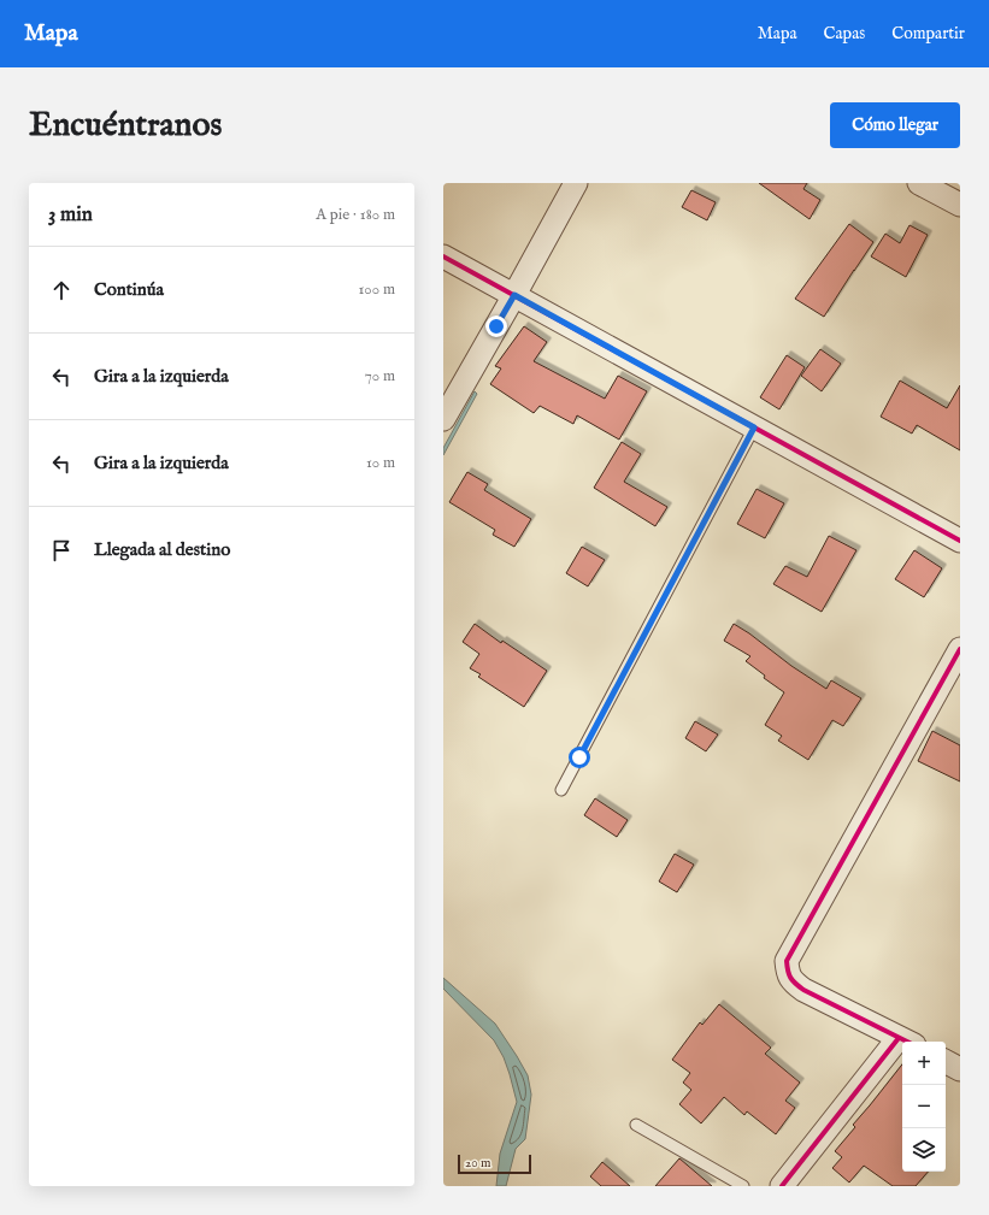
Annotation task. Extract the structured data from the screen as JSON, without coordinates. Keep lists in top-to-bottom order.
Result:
{
  "scale_bar": "20 m",
  "page": {
    "header": "Mapa",
    "nav": ["Mapa", "Capas", "Compartir"],
    "buttons": "Cómo llegar",
    "title": "Encuéntranos",
    "heading": ["3 min", "A pie · 180 m"],
    "list": [
      ["Continúa", "100 m"],
      ["Gira a la izquierda", "70 m"],
      ["Gira a la izquierda", "10 m"],
      "Llegada al destino"
    ],
    "map_buttons": ["+", "−"],
    "scale": "20 m"
  }
}
